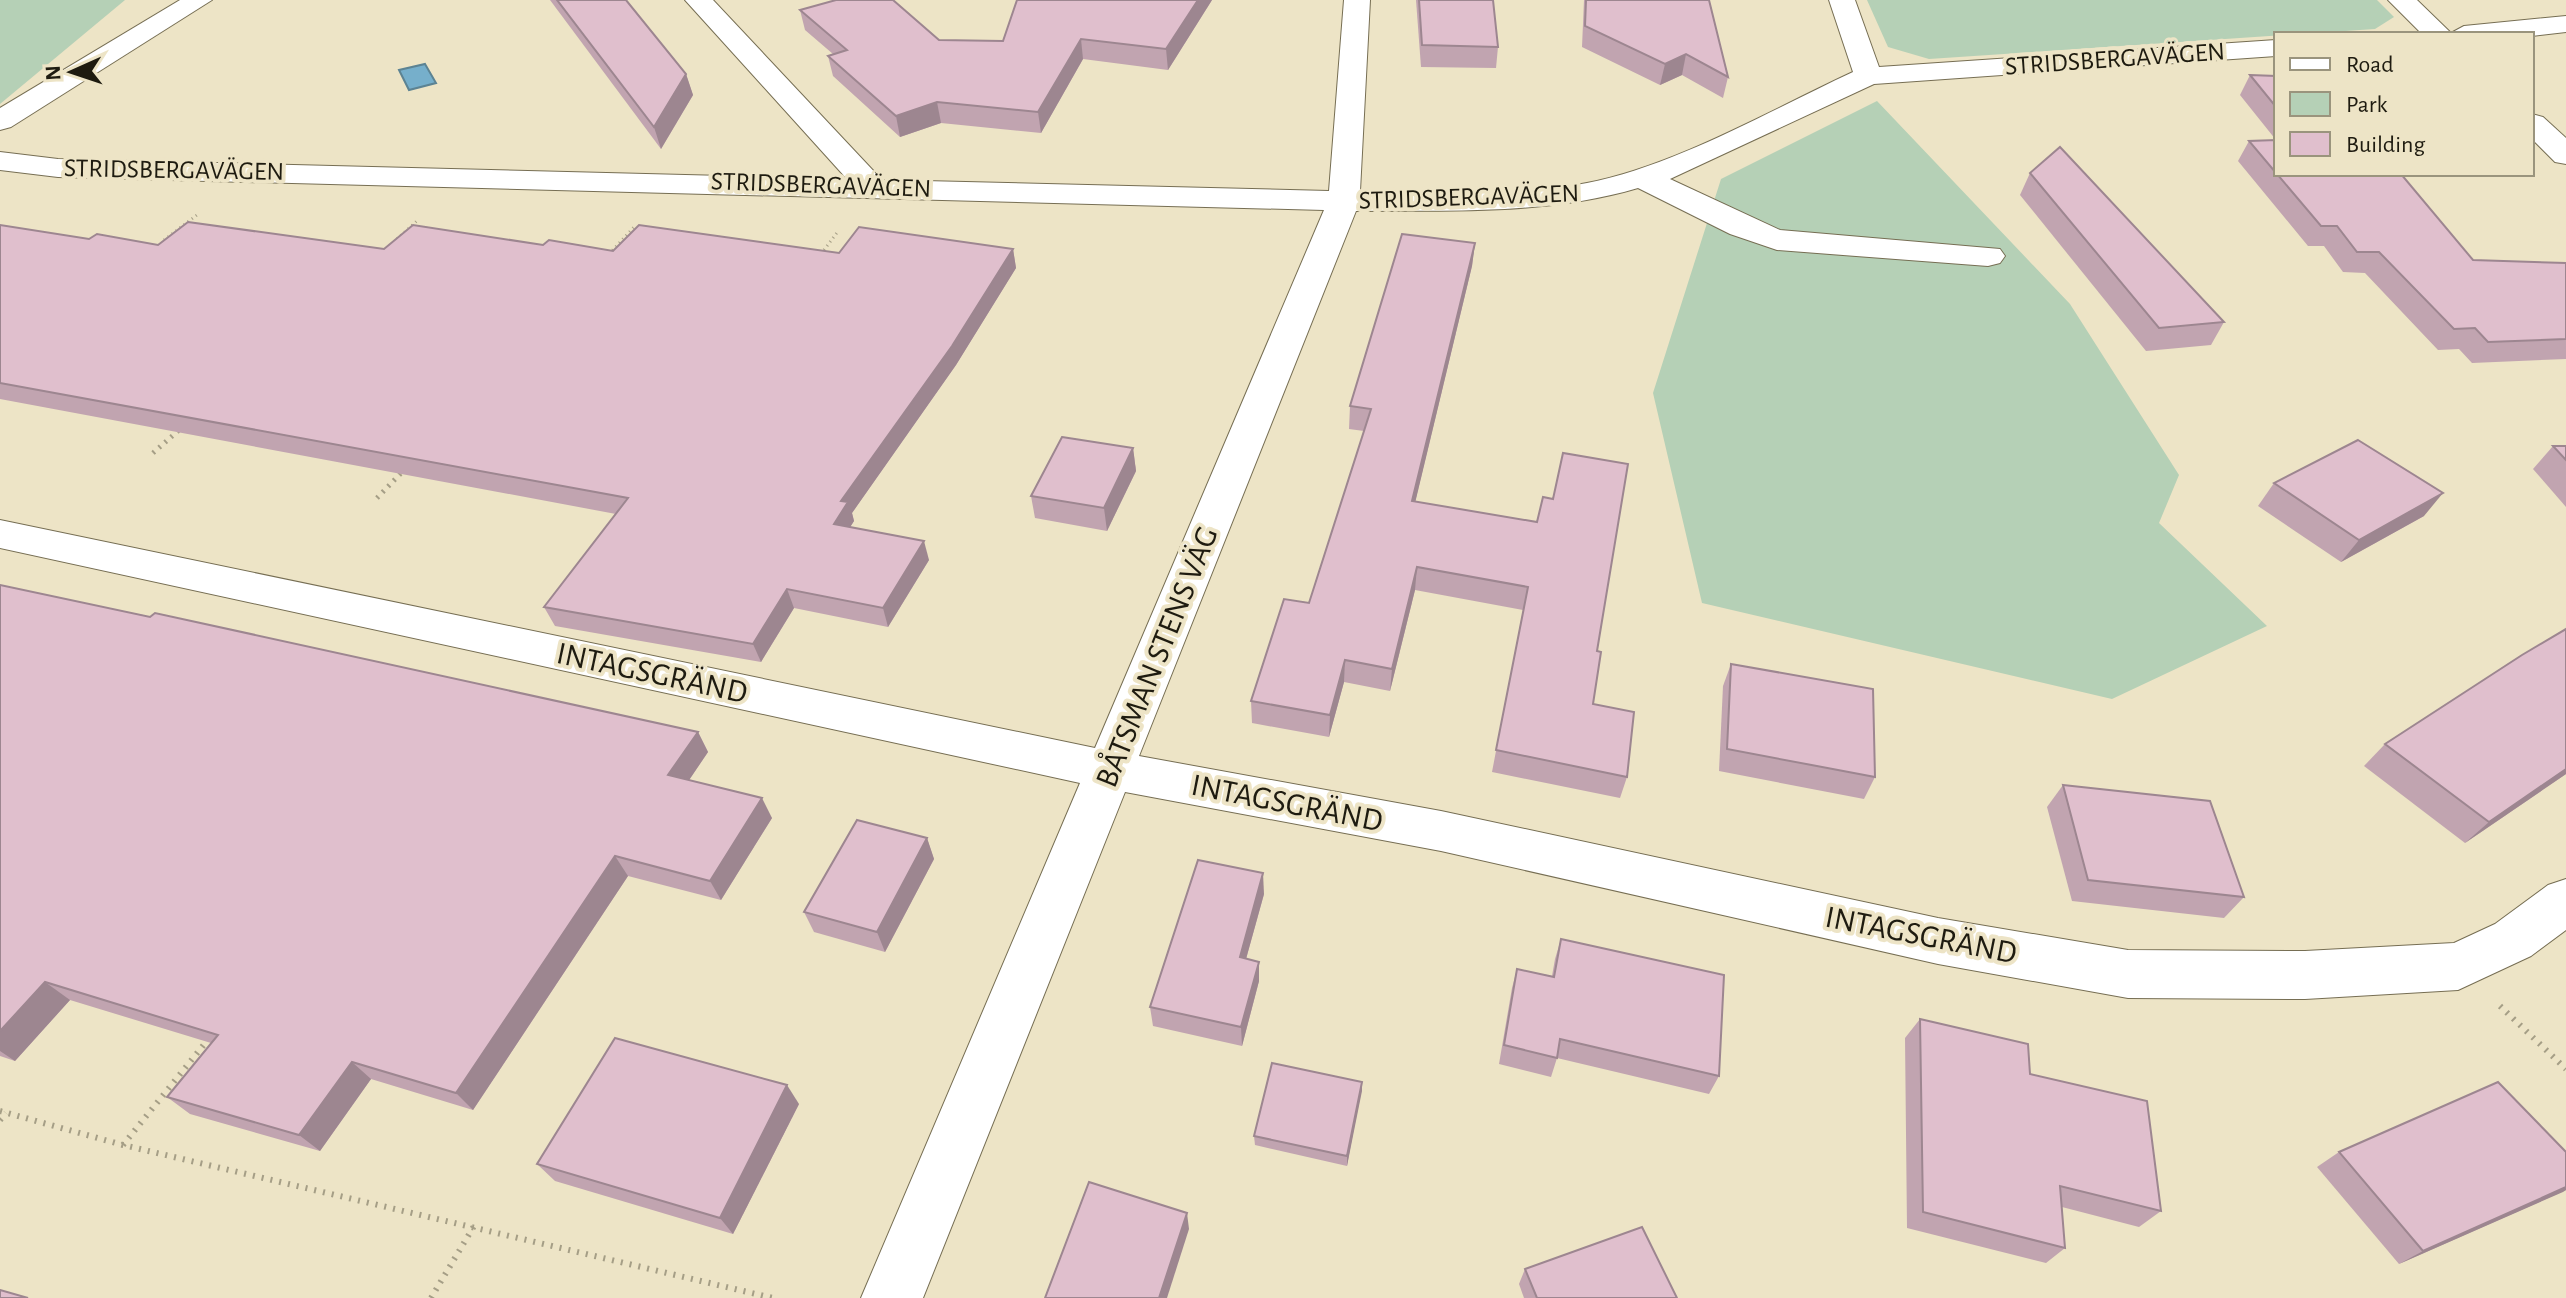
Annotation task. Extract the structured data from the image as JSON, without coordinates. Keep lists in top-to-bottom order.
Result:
{
  "streets": {
    "street": ["STRIDSBERGAVÄGEN", "BÅTSMAN STENS VÄG", "INTAGSGRÄND"]
  },
  "crossings": [
    ["STRIDSBERGAVÄGEN", "BÅTSMAN STENS VÄG"],
    ["BÅTSMAN STENS VÄG", "INTAGSGRÄND"]
  ],
  "legend": ["Road", "Park", "Building"],
  "north": "left"
}
